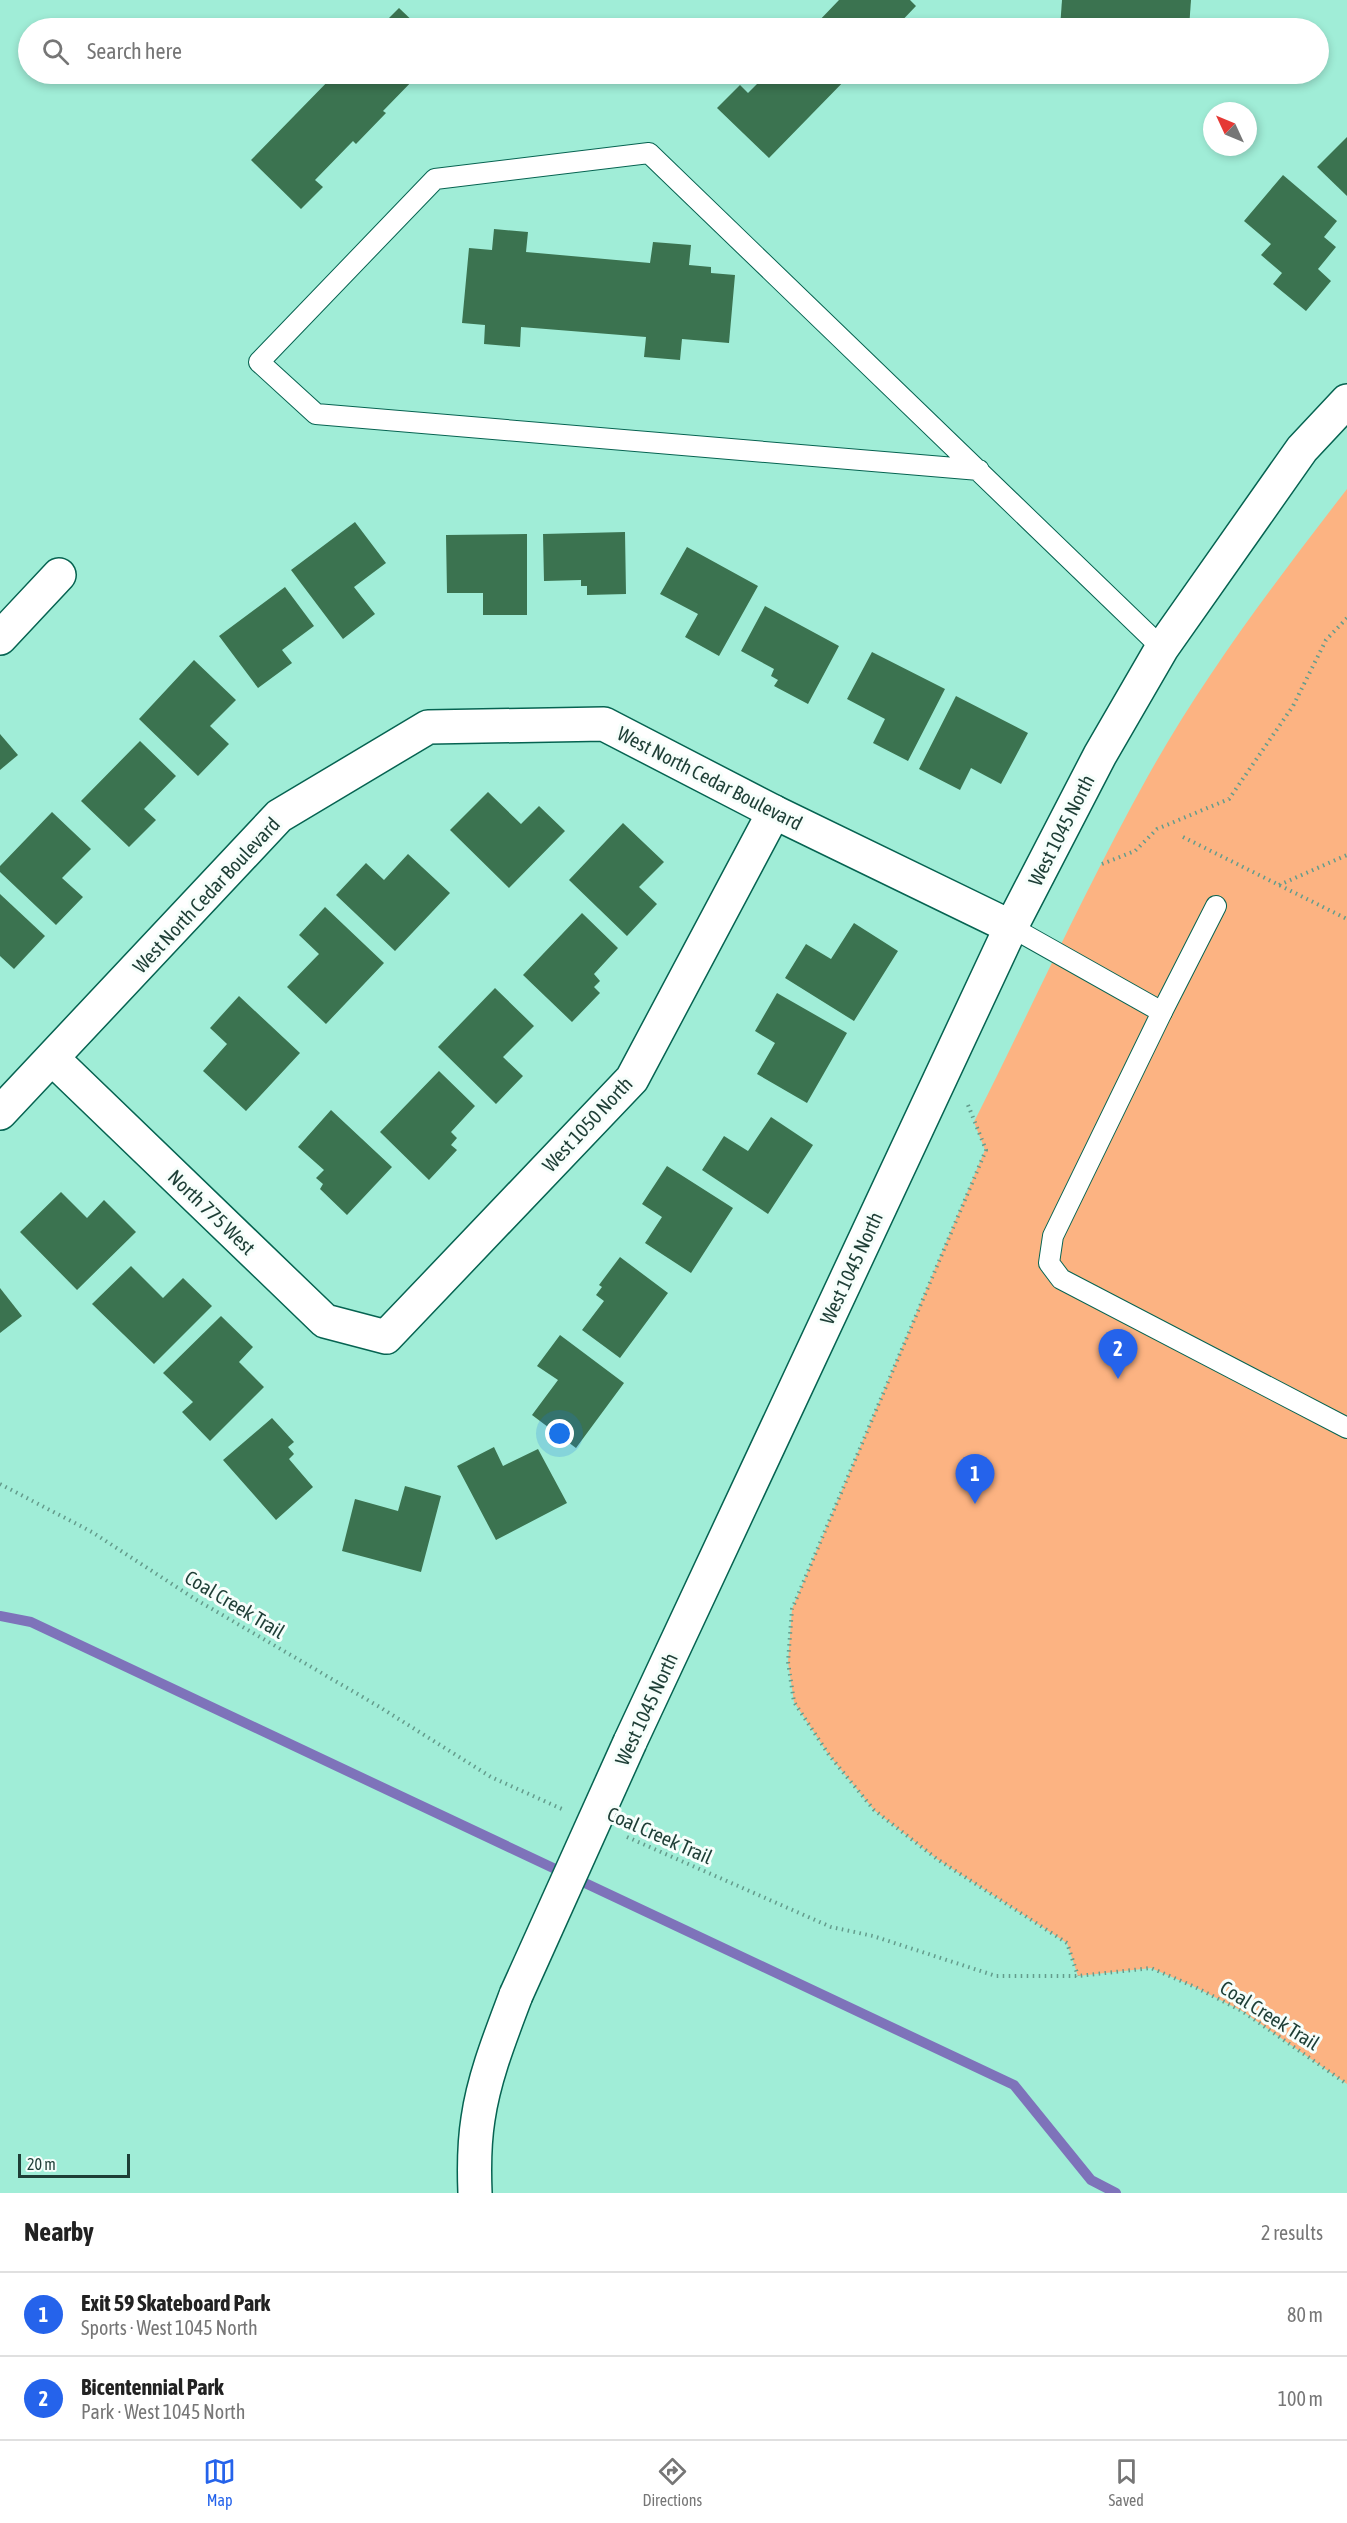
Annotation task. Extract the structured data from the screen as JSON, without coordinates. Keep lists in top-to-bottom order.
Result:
{
  "streets": {
    "street": [
      "West North Cedar Boulevard",
      "West 1045 North",
      "West 1050 North",
      "North 775 West"
    ],
    "path": ["Coal Creek Trail"]
  },
  "crossings": [
    ["West North Cedar Boulevard", "West 1045 North"],
    ["West North Cedar Boulevard", "West 1050 North"],
    ["West North Cedar Boulevard", "North 775 West"],
    ["West 1050 North", "North 775 West"]
  ],
  "scale_bar": "20 m",
  "north": "top left",
  "page": {
    "search": "Search here",
    "pins": ["2", "1"],
    "scale": "20 m",
    "heading": ["Nearby", "2 results"],
    "list": [
      {
        "mark": "1",
        "name": "Exit 59 Skateboard Park",
        "note": "Sports · West 1045 North",
        "value": "80 m"
      },
      {
        "mark": "2",
        "name": "Bicentennial Park",
        "note": "Park · West 1045 North",
        "value": "100 m"
      }
    ],
    "nav": ["Map", "Directions", "Saved"]
  }
}
